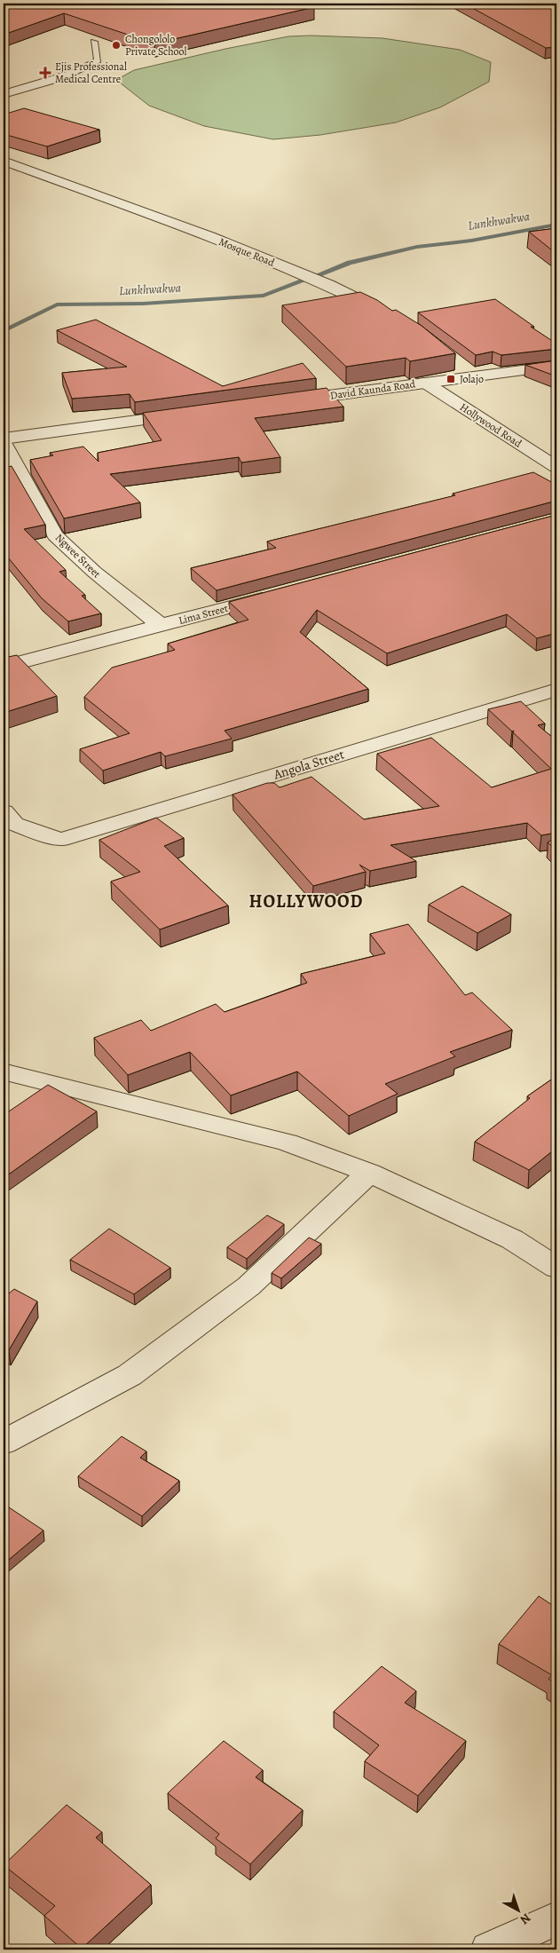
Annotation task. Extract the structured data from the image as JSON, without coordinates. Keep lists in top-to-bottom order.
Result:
{
  "streets": {
    "street": [
      "Mosque Road",
      "David Kaunda Road",
      "Hollywood Road",
      "Ngwee Street",
      "Lima Street",
      "Angola Street"
    ]
  },
  "crossings": [
    ["David Kaunda Road", "Hollywood Road"],
    ["Ngwee Street", "Lima Street"]
  ],
  "districts": ["HOLLYWOOD"],
  "water": ["Lunkhwakwa"],
  "places": {
    "other": ["Chongololo Private School"],
    "health": ["Ejis Professional Medical Centre"],
    "transit": ["Jolajo"]
  },
  "north": "bottom right"
}
